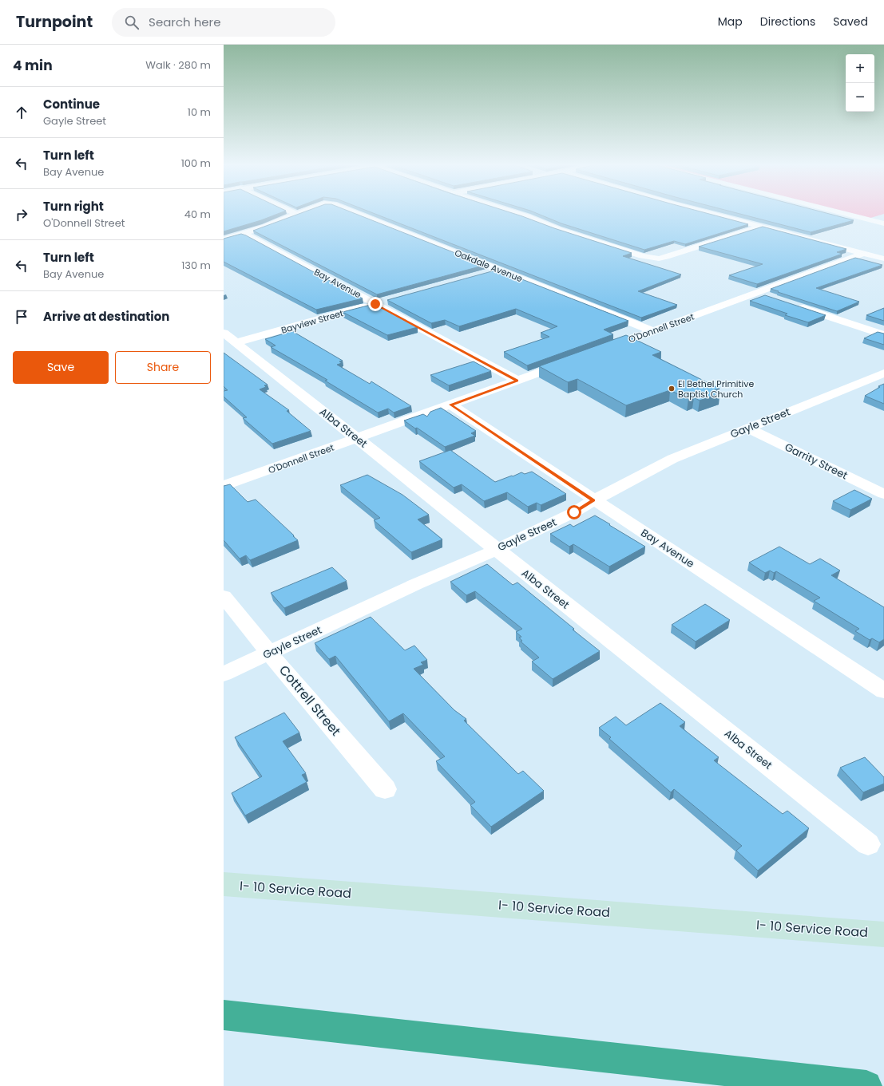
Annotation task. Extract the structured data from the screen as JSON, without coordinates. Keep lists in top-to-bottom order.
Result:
{
  "streets": {
    "main road": ["I- 10 Service Road"],
    "street": [
      "Oakdale Avenue",
      "Bay Avenue",
      "Bayview Street",
      "O'Donnell Street",
      "Gayle Street",
      "Alba Street",
      "Garrity Street",
      "Cottrell Street"
    ]
  },
  "crossings": [
    ["Oakdale Avenue", "O'Donnell Street"],
    ["Bay Avenue", "Bayview Street"],
    ["Bay Avenue", "O'Donnell Street"],
    ["Bay Avenue", "Gayle Street"],
    ["Bayview Street", "Alba Street"],
    ["O'Donnell Street", "Alba Street"],
    ["Gayle Street", "Alba Street"],
    ["Gayle Street", "Garrity Street"],
    ["Gayle Street", "Cottrell Street"]
  ],
  "places": ["El Bethel Primitive Baptist Church"],
  "page": {
    "header": "Turnpoint",
    "search": "Search here",
    "nav": ["Map", "Directions", "Saved"],
    "heading": ["4 min", "Walk · 280 m"],
    "map_buttons": ["+", "−"],
    "list": [
      ["Continue", "Gayle Street", "10 m"],
      ["Turn left", "Bay Avenue", "100 m"],
      ["Turn right", "O'Donnell Street", "40 m"],
      ["Turn left", "Bay Avenue", "130 m"],
      "Arrive at destination"
    ],
    "buttons": ["Save", "Share"]
  }
}
